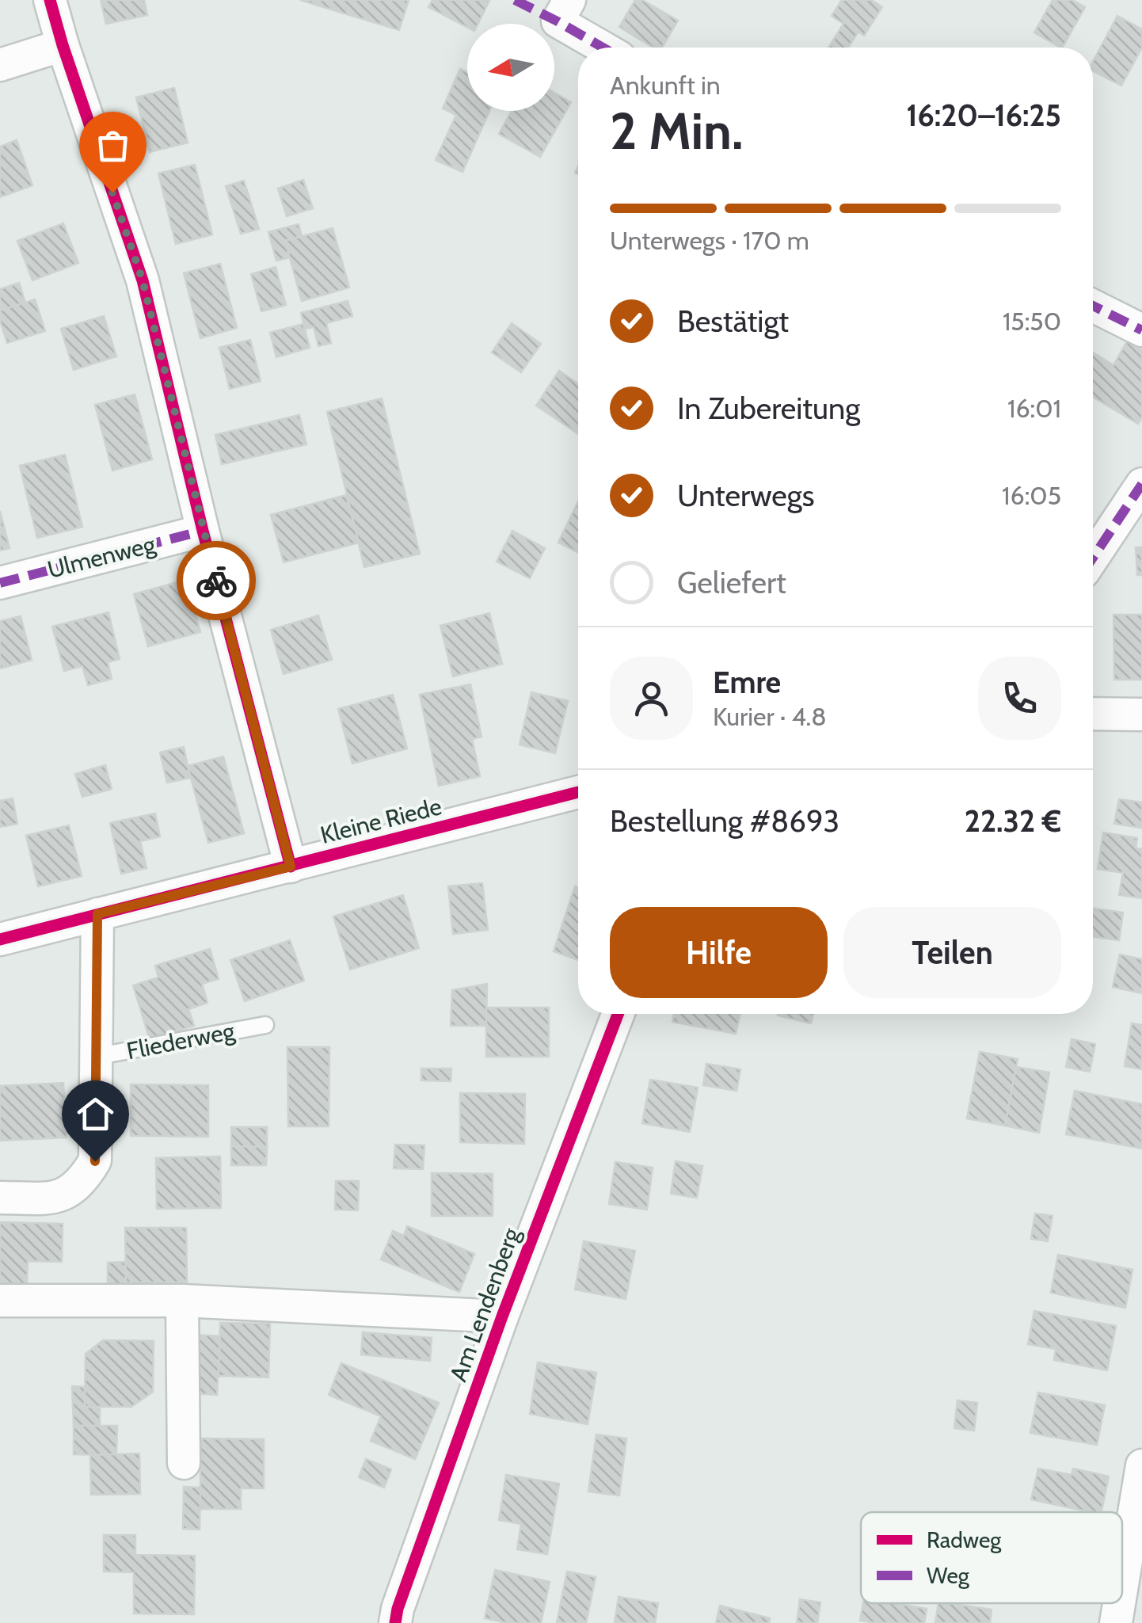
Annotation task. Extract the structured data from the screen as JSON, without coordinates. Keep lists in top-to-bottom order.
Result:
{
  "streets": {
    "street": [
      "Ulmenweg",
      "Kleine Riede",
      "Fliederweg",
      "Am Lendenberg"
    ]
  },
  "crossings": [
    ["Kleine Riede", "Fliederweg"]
  ],
  "legend": ["Radweg", "Weg"],
  "north": "left",
  "page": {
    "heading": ["2 Min.", "Ankunft in", "16:20–16:25"],
    "panel": [
      "Emre",
      "Kurier · 4.8",
      "Bestellung #8693",
      "22.32 €"
    ],
    "bar": "Unterwegs · 170 m",
    "list": [
      ["Bestätigt", "15:50"],
      ["In Zubereitung", "16:01"],
      ["Unterwegs", "16:05"],
      "Geliefert"
    ],
    "buttons": ["Hilfe", "Teilen"]
  }
}
